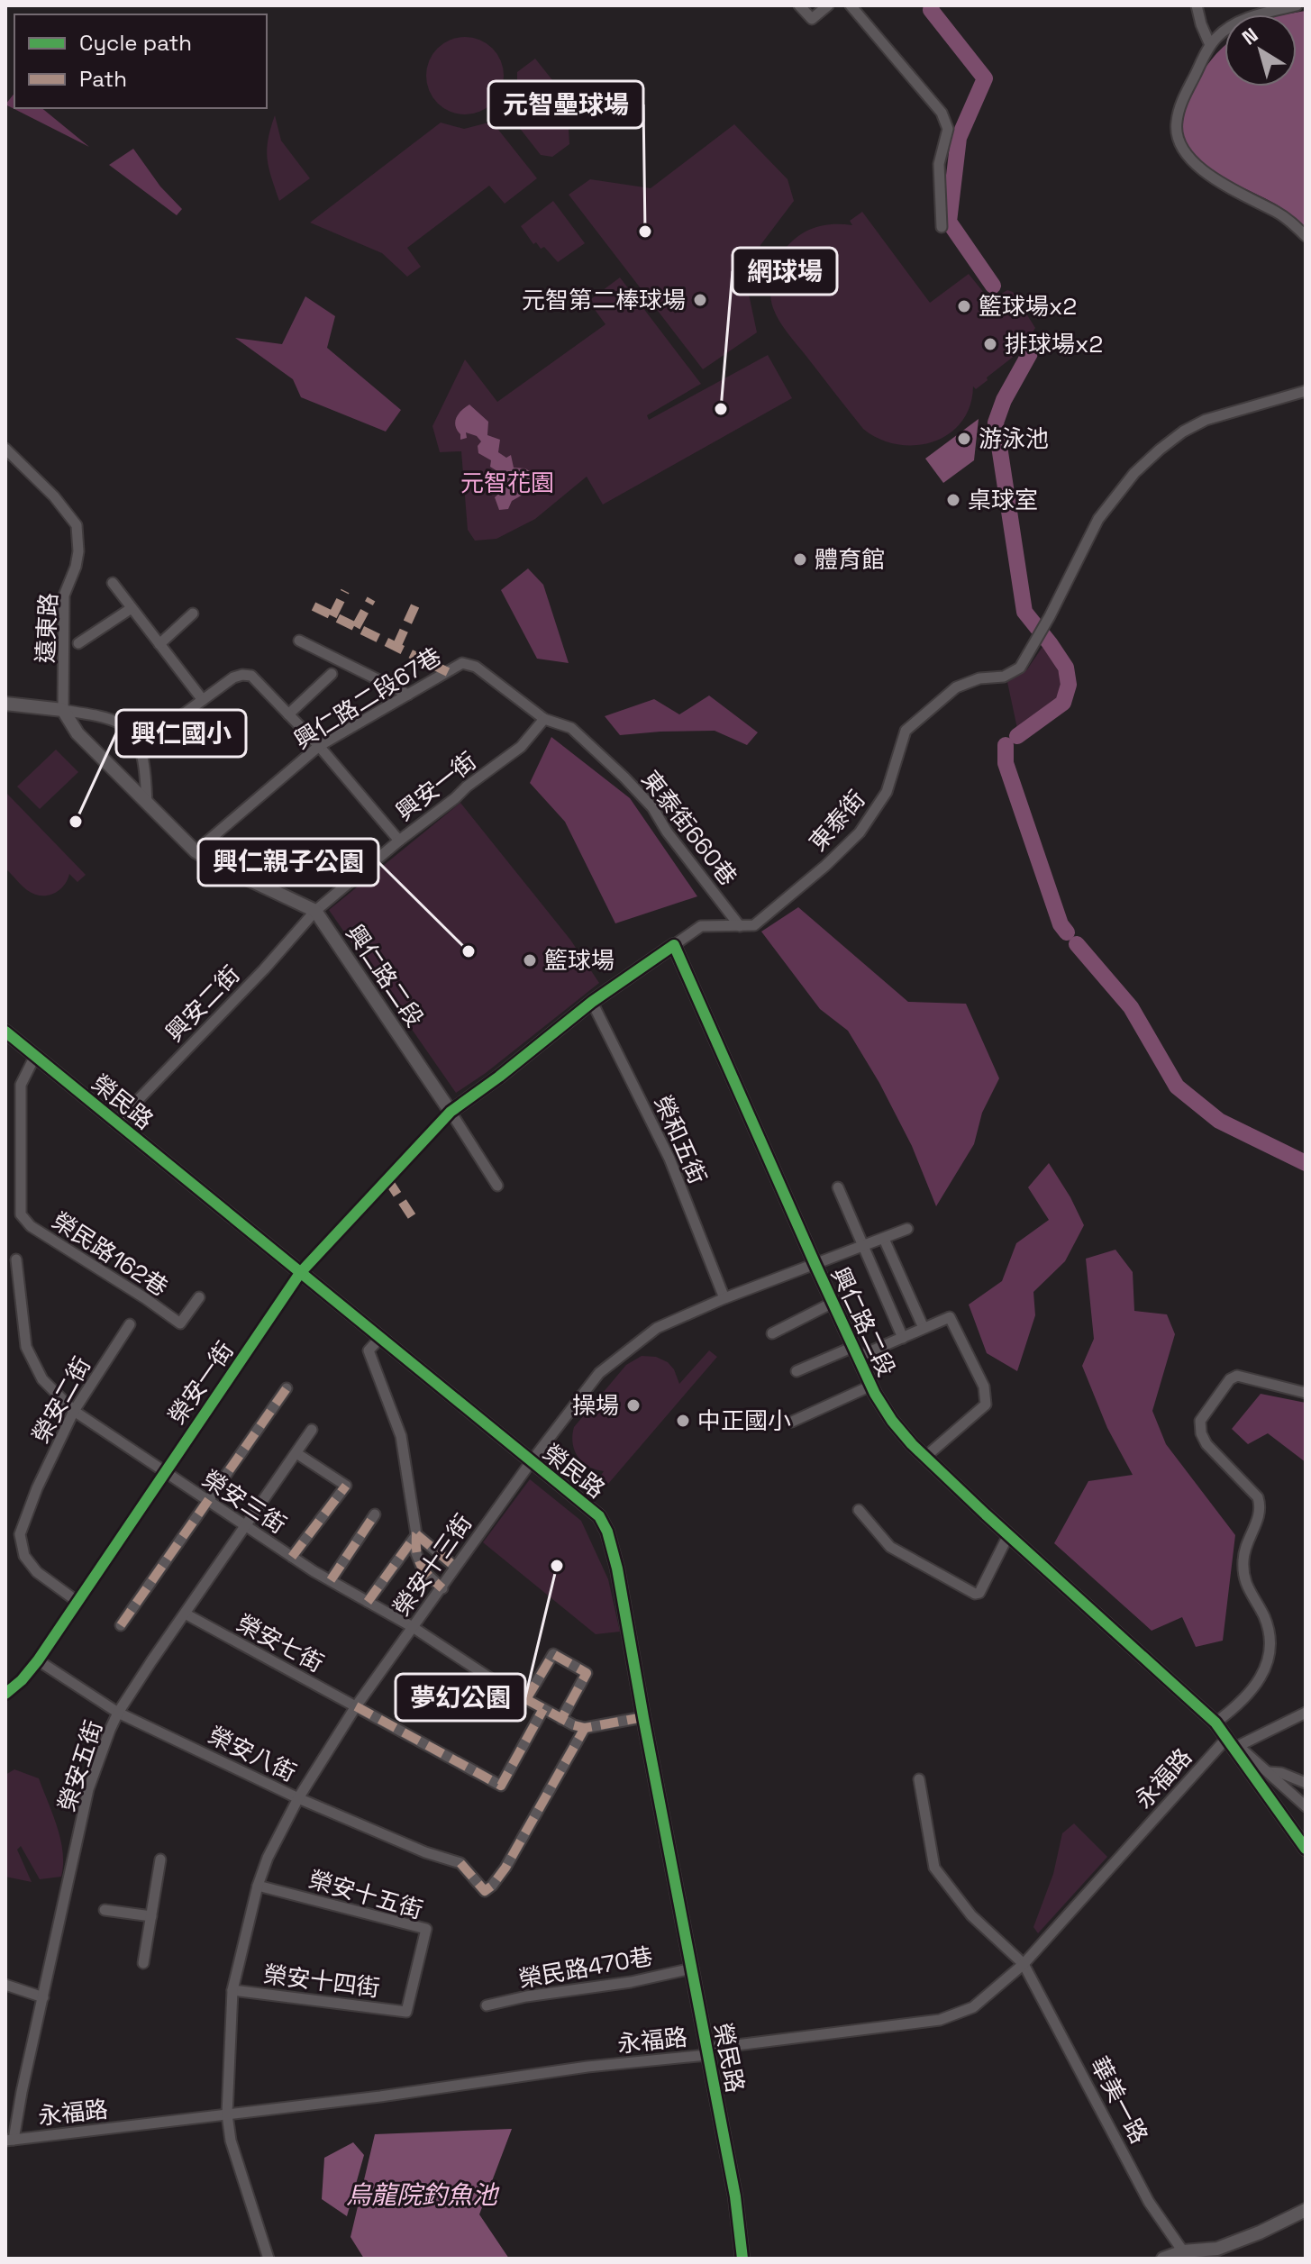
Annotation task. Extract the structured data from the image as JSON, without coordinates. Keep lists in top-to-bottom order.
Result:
{
  "streets": {
    "street": [
      "遠東路",
      "興仁路二段67巷",
      "興安一街",
      "東泰街",
      "東泰街660巷",
      "興仁路二段",
      "興安二街",
      "榮民路",
      "榮和五街",
      "榮民路162巷",
      "榮安一街",
      "榮安二街",
      "榮安三街",
      "榮安十三街",
      "榮安七街",
      "榮安八街",
      "榮安五街",
      "永福路",
      "榮安十五街",
      "榮民路470巷",
      "榮安十四街",
      "華美一路"
    ]
  },
  "crossings": [
    ["遠東路", "興仁路二段"],
    ["興仁路二段67巷", "東泰街660巷"],
    ["興仁路二段67巷", "興仁路二段"],
    ["興安一街", "東泰街660巷"],
    ["興安一街", "興仁路二段"],
    ["興安一街", "興安二街"],
    ["東泰街", "東泰街660巷"],
    ["興仁路二段", "興安二街"],
    ["興仁路二段", "榮安一街"],
    ["興仁路二段", "榮安十三街"],
    ["興仁路二段", "永福路"],
    ["興安二街", "榮民路"],
    ["榮民路", "榮民路162巷"],
    ["榮民路", "榮安一街"],
    ["榮民路", "榮安十三街"],
    ["榮民路", "永福路"],
    ["榮民路", "榮民路470巷"],
    ["榮和五街", "榮安十三街"],
    ["榮安一街", "榮安二街"],
    ["榮安一街", "榮安三街"],
    ["榮安一街", "榮安八街"],
    ["榮安二街", "榮安三街"],
    ["榮安三街", "榮安十三街"],
    ["榮安三街", "榮安七街"],
    ["榮安三街", "榮安八街"],
    ["榮安三街", "榮安五街"],
    ["榮安十三街", "榮安七街"],
    ["榮安十三街", "榮安八街"],
    ["榮安十三街", "永福路"],
    ["榮安十三街", "榮安十五街"],
    ["榮安十三街", "榮安十四街"],
    ["榮安七街", "榮安五街"],
    ["榮安八街", "榮安五街"],
    ["榮安五街", "永福路"],
    ["永福路", "華美一路"],
    ["榮安十五街", "榮安十四街"]
  ],
  "water": ["烏龍院釣魚池"],
  "parks": ["元智花園"],
  "places": [
    "元智壘球場",
    "元智第二棒球場",
    "籃球場x2",
    "排球場x2",
    "網球場",
    "游泳池",
    "桌球室",
    "體育館",
    "興仁國小",
    "興仁親子公園",
    "籃球場",
    "操場",
    "中正國小",
    "夢幻公園"
  ],
  "legend": ["Cycle path", "Path"],
  "north": "top left"
}
